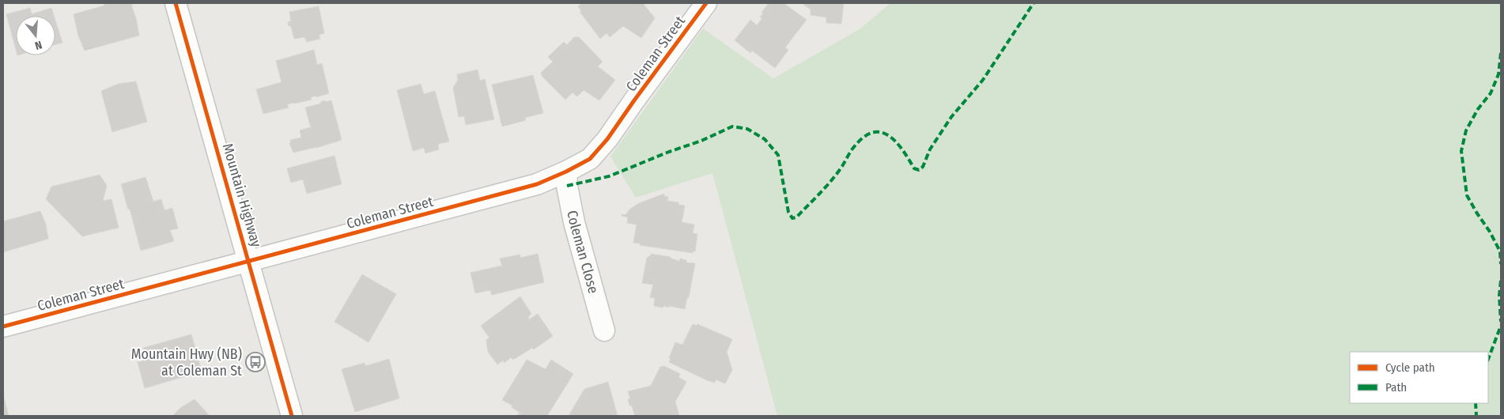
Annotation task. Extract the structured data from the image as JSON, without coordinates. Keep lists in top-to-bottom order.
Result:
{
  "streets": {
    "street": ["Coleman Street", "Mountain Highway", "Coleman Close"]
  },
  "crossings": [
    ["Coleman Street", "Mountain Highway"],
    ["Coleman Street", "Coleman Close"]
  ],
  "places": {
    "bus stop": ["Mountain Hwy (NB) at Coleman St"]
  },
  "legend": ["Cycle path", "Path"],
  "north": "bottom"
}
